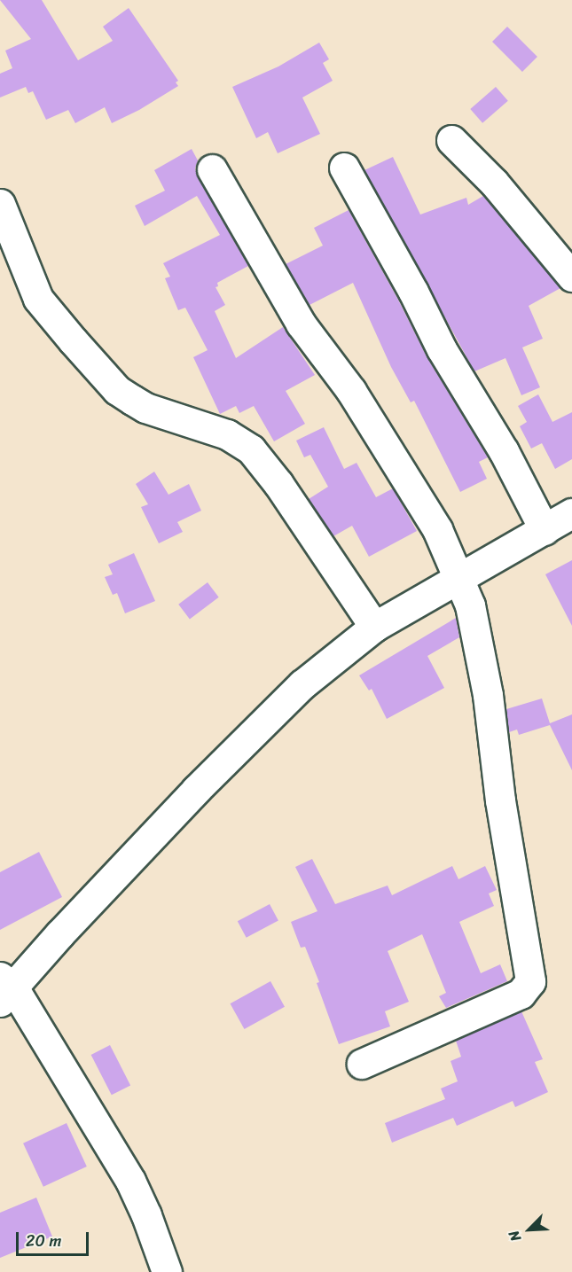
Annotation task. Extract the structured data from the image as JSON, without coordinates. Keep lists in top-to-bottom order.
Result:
{
  "scale_bar": "20 m",
  "north": "bottom left"
}
